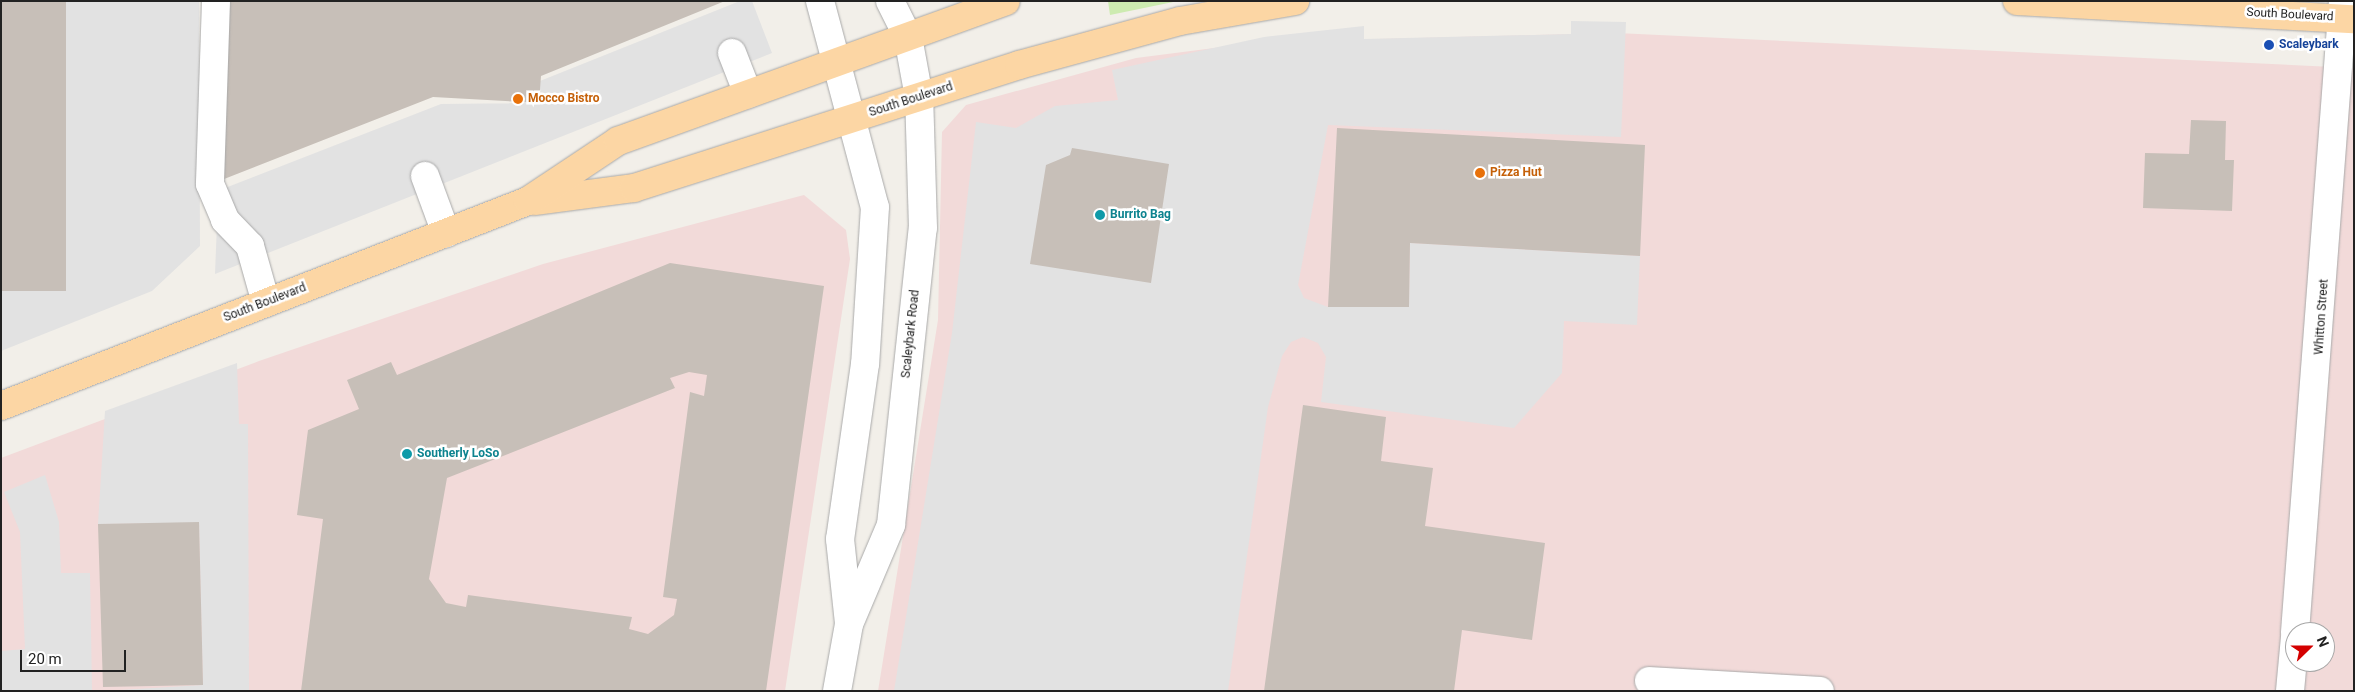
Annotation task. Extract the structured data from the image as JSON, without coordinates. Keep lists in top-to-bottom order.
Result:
{
  "streets": {
    "main road": ["South Boulevard"],
    "street": ["Whitton Street", "Scaleybark Road"]
  },
  "crossings": [
    ["South Boulevard", "Whitton Street"],
    ["South Boulevard", "Scaleybark Road"]
  ],
  "places": [
    "Scaleybark",
    "Mocco Bistro",
    "Pizza Hut",
    "Burrito Bag",
    "Southerly LoSo"
  ],
  "scale_bar": "20 m",
  "north": "right"
}
